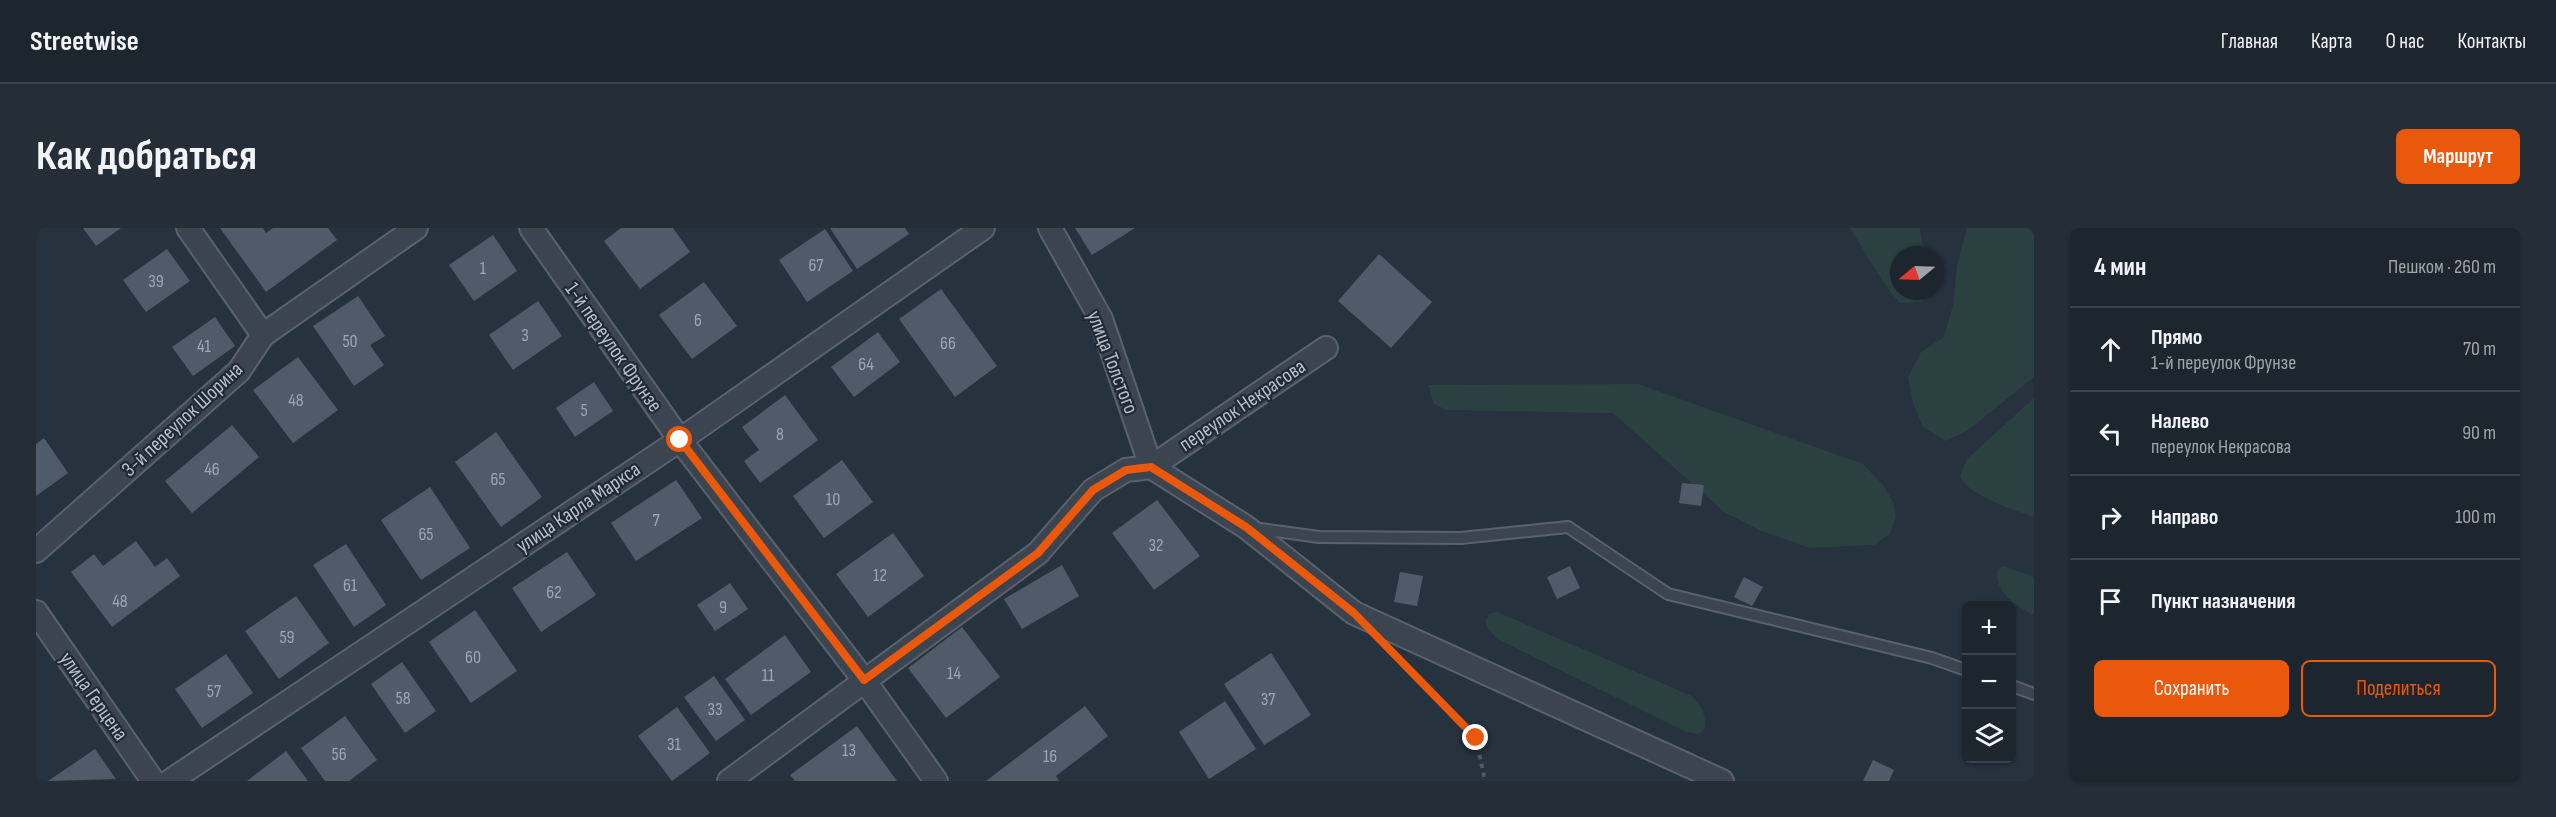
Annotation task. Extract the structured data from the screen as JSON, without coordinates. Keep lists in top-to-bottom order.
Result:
{
  "streets": {
    "street": [
      "1-й переулок Фрунзе",
      "улица Толстого",
      "переулок Некрасова",
      "3-й переулок Шорина",
      "улица Карла Маркса",
      "улица Герцена"
    ]
  },
  "crossings": [
    ["1-й переулок Фрунзе", "переулок Некрасова"],
    ["1-й переулок Фрунзе", "улица Карла Маркса"],
    ["улица Толстого", "переулок Некрасова"]
  ],
  "house_numbers": [
    "67",
    "1",
    "39",
    "6",
    "3",
    "50",
    "66",
    "41",
    "64",
    "48",
    "5",
    "8",
    "46",
    "65",
    "10",
    "7",
    "65",
    "32",
    "12",
    "61",
    "62",
    "48",
    "9",
    "59",
    "60",
    "14",
    "11",
    "57",
    "58",
    "37",
    "33",
    "31",
    "13",
    "56",
    "16"
  ],
  "north": "left",
  "page": {
    "header": "Streetwise",
    "nav": [
      "Главная",
      "Карта",
      "О нас",
      "Контакты"
    ],
    "buttons": [
      "Маршрут",
      ["Сохранить", "Поделиться"]
    ],
    "title": "Как добраться",
    "heading": ["4 мин", "Пешком · 260 m"],
    "list": [
      ["Прямо", "1-й переулок Фрунзе", "70 m"],
      ["Налево", "переулок Некрасова", "90 m"],
      ["Направо", "100 m"],
      "Пункт назначения"
    ],
    "map_buttons": ["+", "−"]
  }
}
